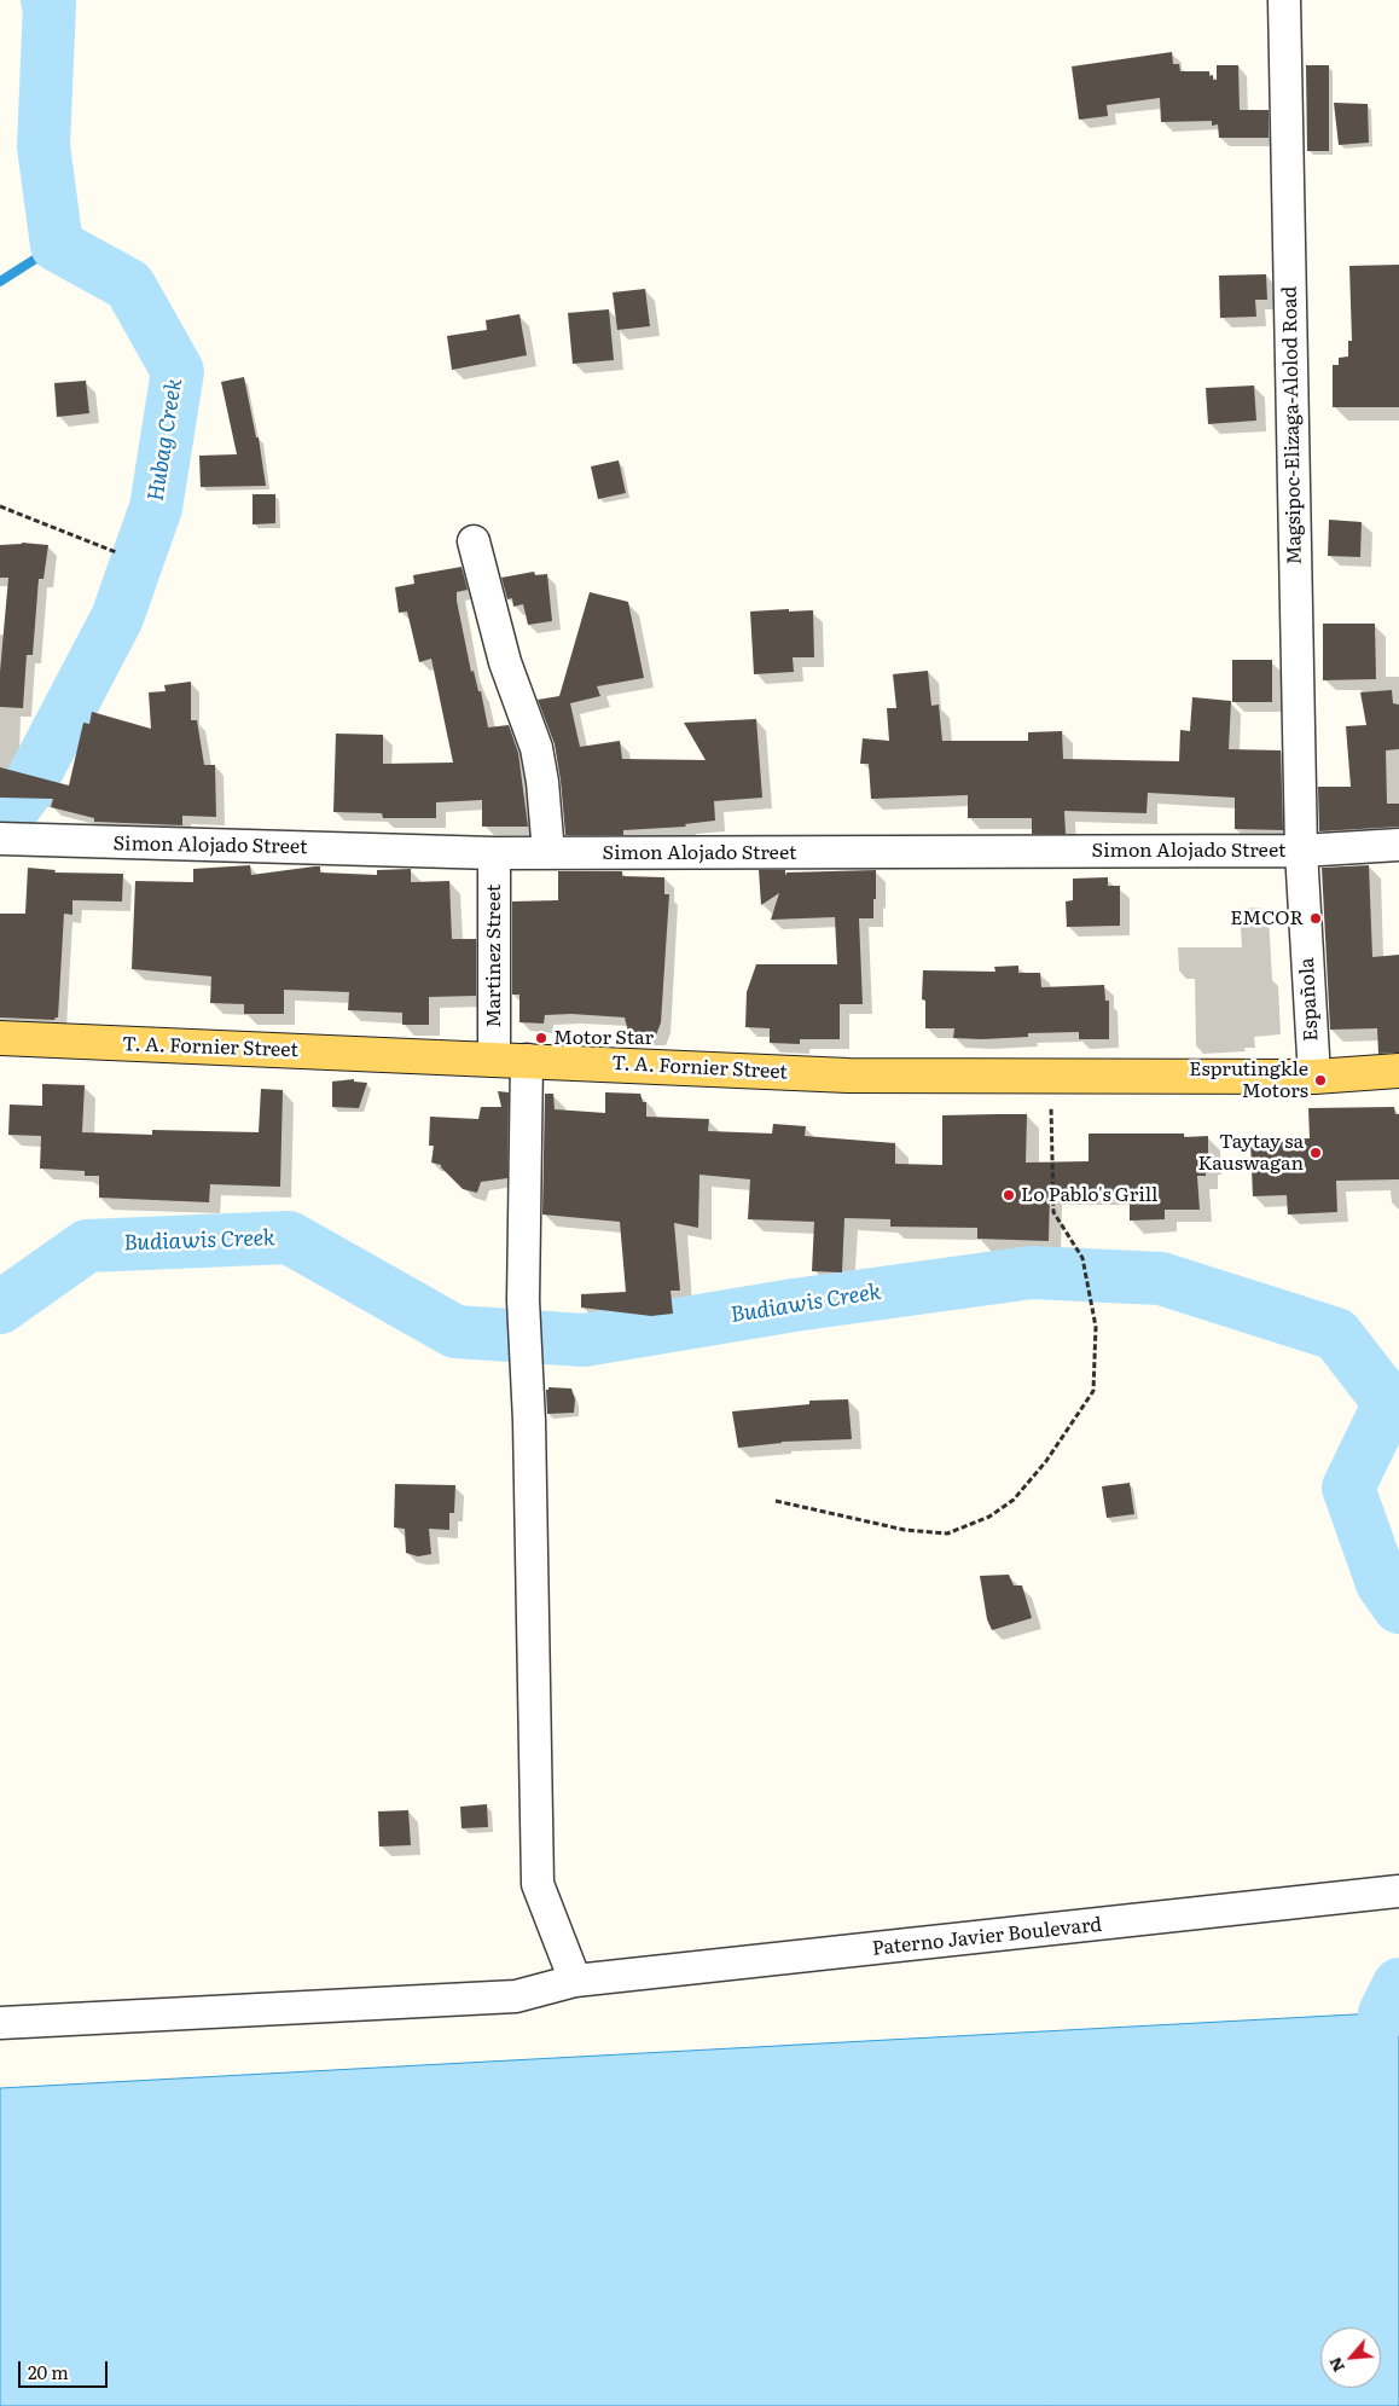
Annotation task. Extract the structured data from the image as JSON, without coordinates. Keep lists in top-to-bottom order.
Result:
{
  "streets": {
    "main road": ["T. A. Fornier Street"],
    "street": [
      "Magsipoc-Elizaga-Alolod Road",
      "Simon Alojado Street",
      "Martinez Street",
      "Española",
      "Paterno Javier Boulevard"
    ]
  },
  "crossings": [
    ["Magsipoc-Elizaga-Alolod Road", "Simon Alojado Street"],
    ["Magsipoc-Elizaga-Alolod Road", "Española"],
    ["Simon Alojado Street", "Martinez Street"],
    ["Simon Alojado Street", "Española"],
    ["Martinez Street", "T. A. Fornier Street"],
    ["Española", "T. A. Fornier Street"]
  ],
  "water": ["Hubag Creek", "Budiawis Creek"],
  "places": [
    "EMCOR",
    "Motor Star",
    "Esprutingkle Motors",
    "Taytay sa Kauswagan",
    "Lo Pablo's Grill"
  ],
  "scale_bar": "20 m",
  "north": "bottom left"
}
